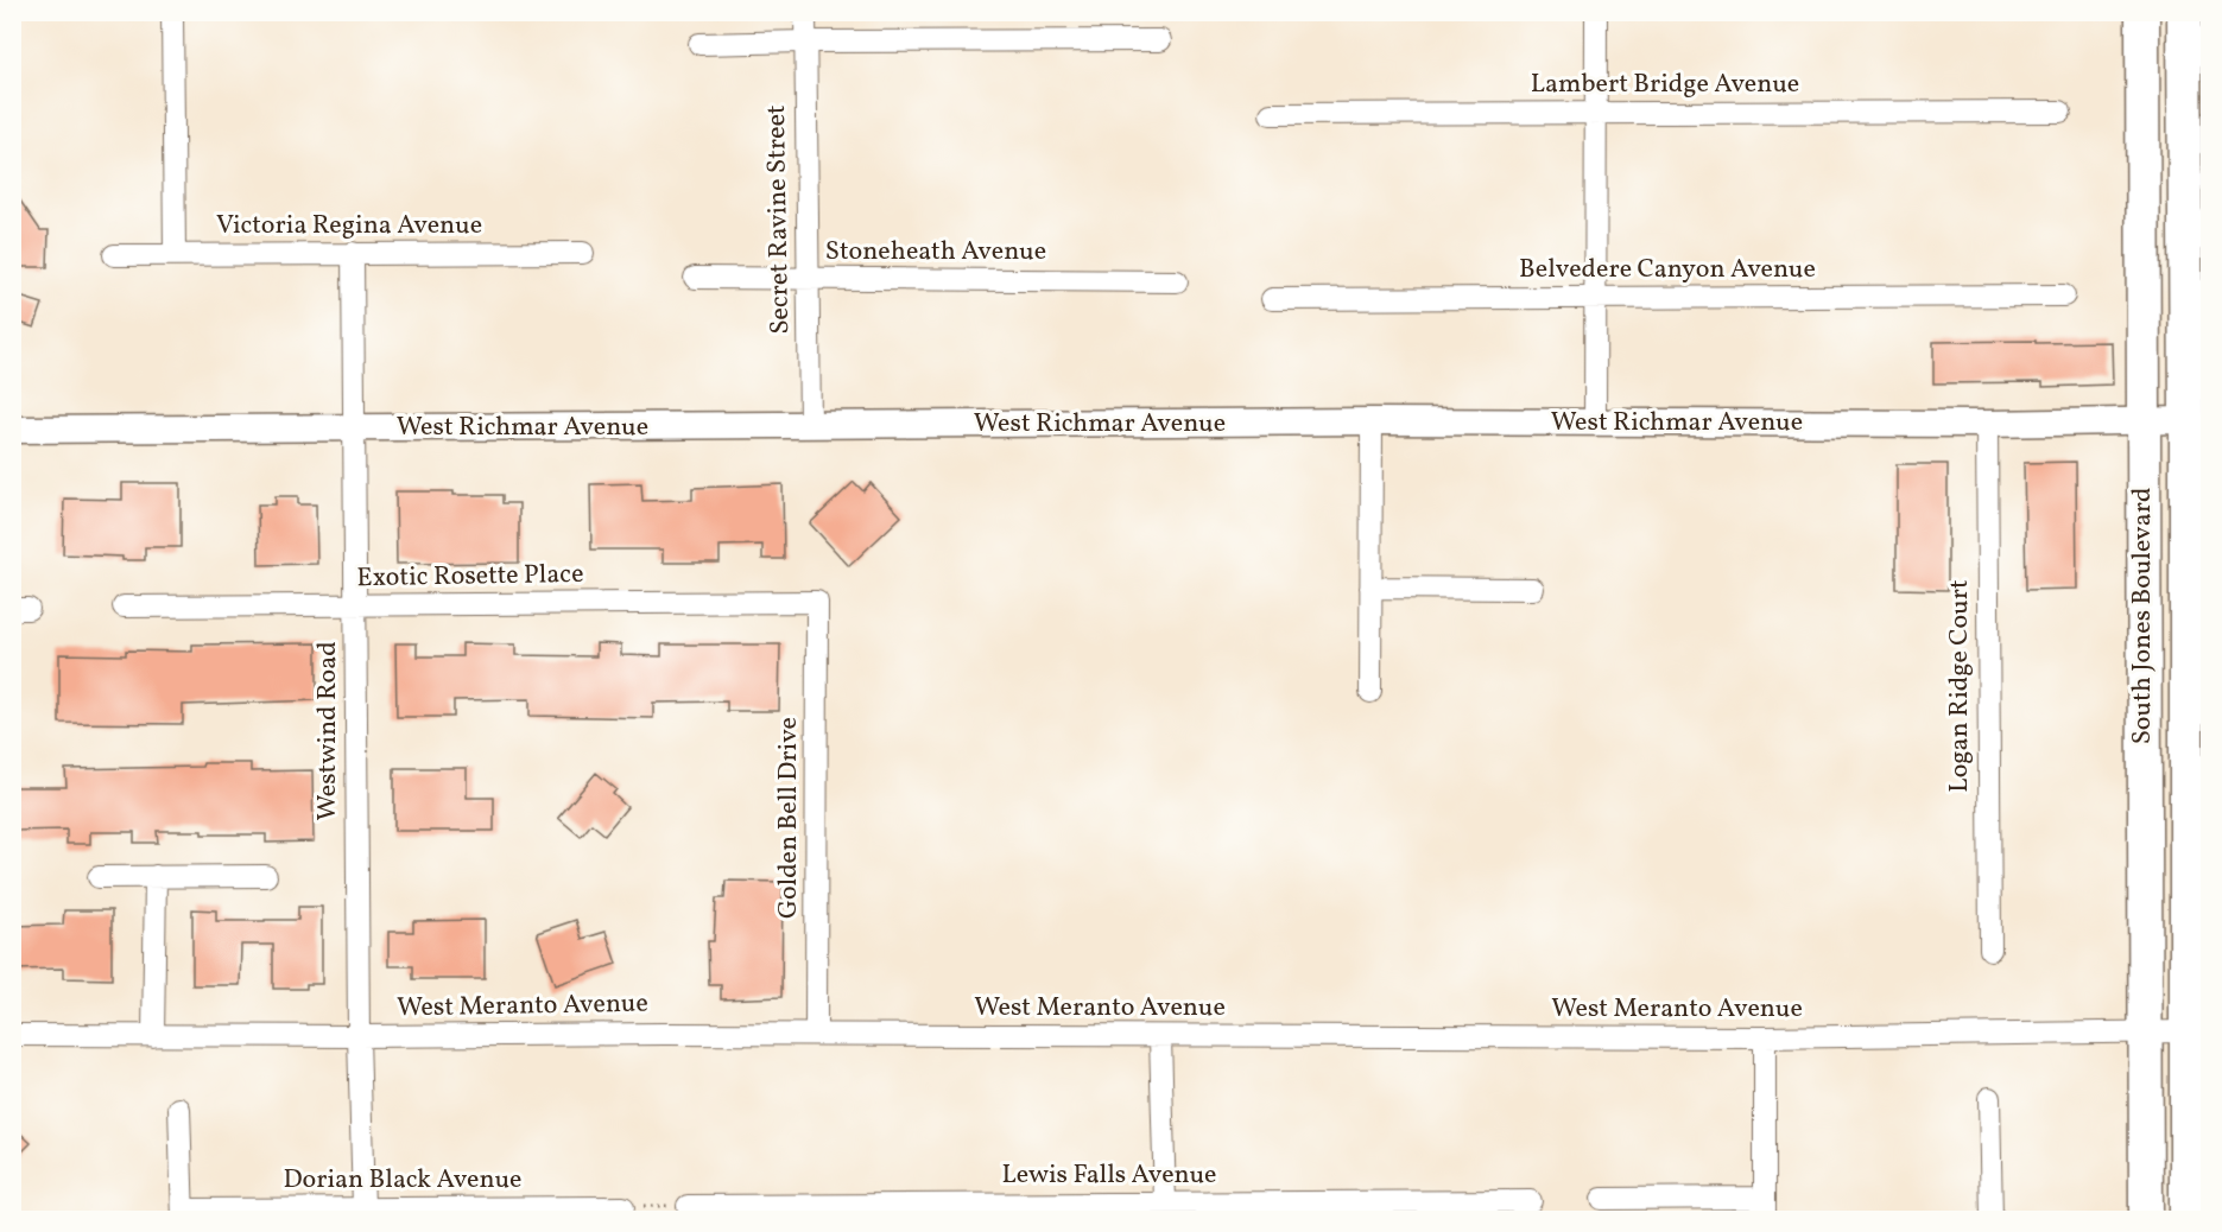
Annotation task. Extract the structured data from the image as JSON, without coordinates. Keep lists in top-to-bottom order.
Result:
{
  "streets": {
    "main road": ["South Jones Boulevard"],
    "street": [
      "Lambert Bridge Avenue",
      "Secret Ravine Street",
      "Victoria Regina Avenue",
      "Stoneheath Avenue",
      "Belvedere Canyon Avenue",
      "West Richmar Avenue",
      "Exotic Rosette Place",
      "Logan Ridge Court",
      "Westwind Road",
      "Golden Bell Drive",
      "West Meranto Avenue",
      "Lewis Falls Avenue",
      "Dorian Black Avenue"
    ]
  },
  "crossings": [
    ["Secret Ravine Street", "Stoneheath Avenue"],
    ["Secret Ravine Street", "West Richmar Avenue"],
    ["Victoria Regina Avenue", "Westwind Road"],
    ["West Richmar Avenue", "South Jones Boulevard"],
    ["West Richmar Avenue", "Logan Ridge Court"],
    ["West Richmar Avenue", "Westwind Road"],
    ["Exotic Rosette Place", "Westwind Road"],
    ["Exotic Rosette Place", "Golden Bell Drive"],
    ["South Jones Boulevard", "West Meranto Avenue"],
    ["Westwind Road", "West Meranto Avenue"],
    ["Westwind Road", "Dorian Black Avenue"],
    ["Golden Bell Drive", "West Meranto Avenue"]
  ]
}
